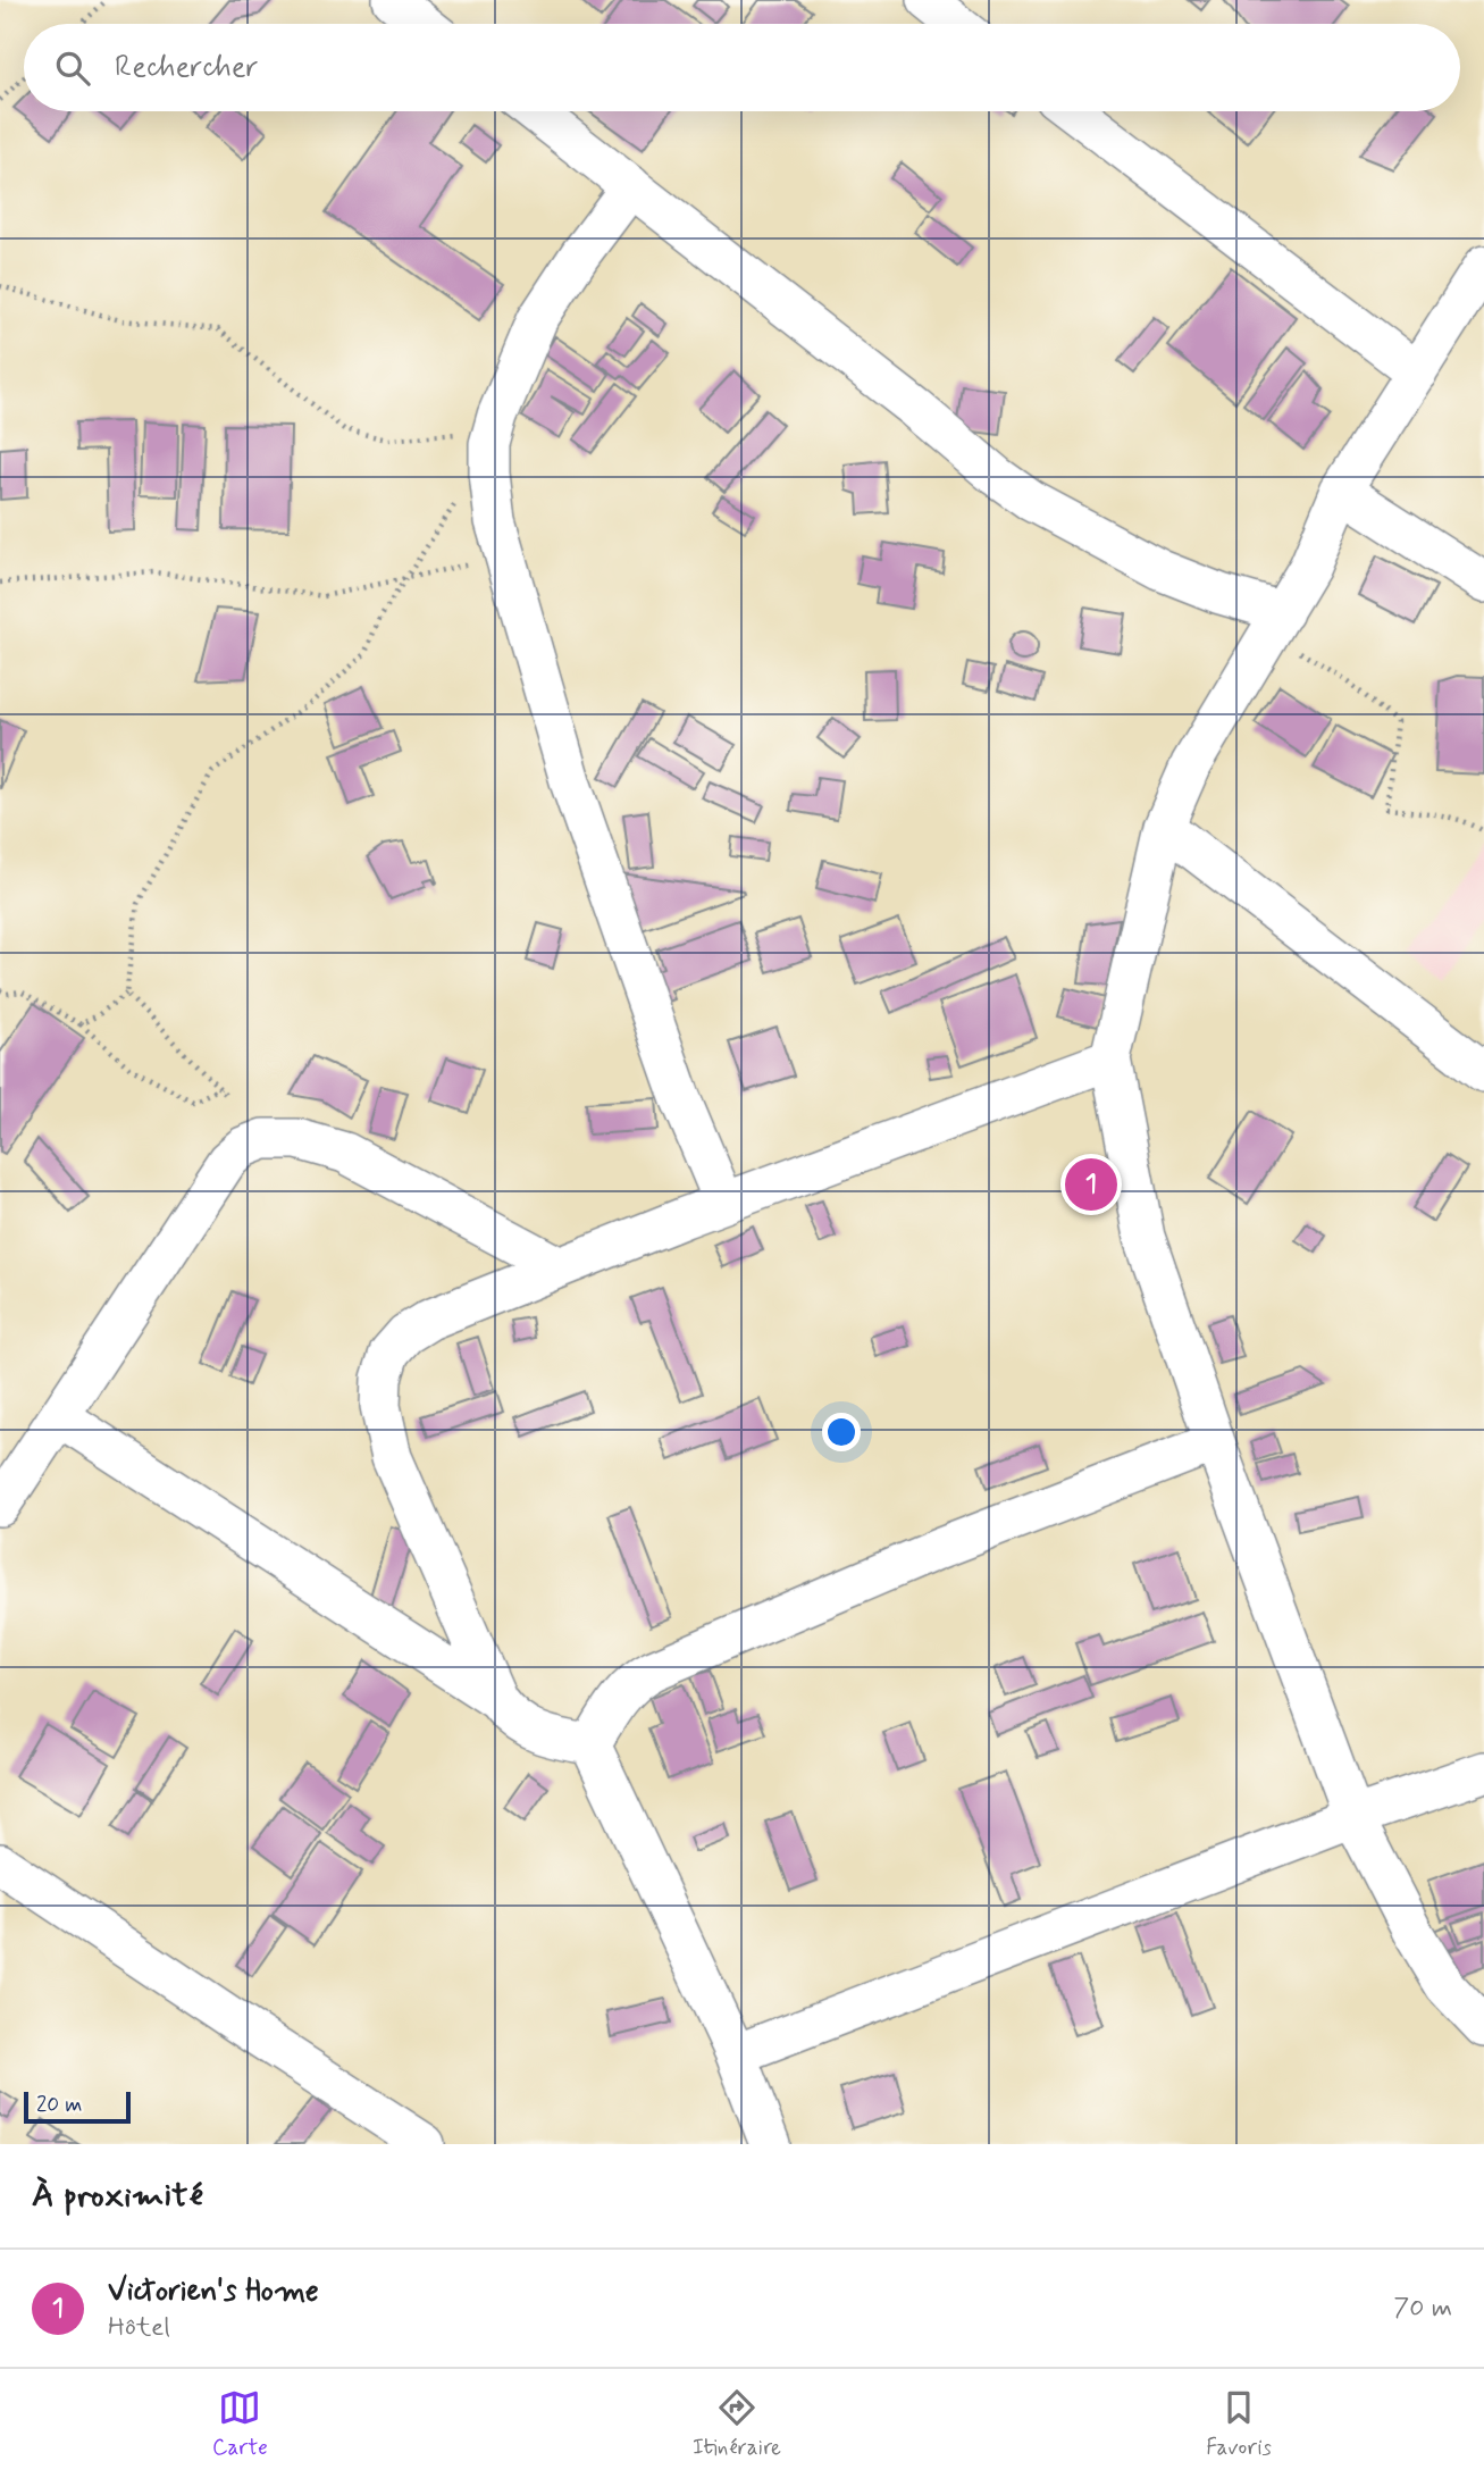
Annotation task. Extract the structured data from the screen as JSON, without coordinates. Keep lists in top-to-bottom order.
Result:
{
  "scale_bar": "20 m",
  "page": {
    "search": "Rechercher",
    "pins": "1",
    "scale": "20 m",
    "heading": "À proximité",
    "list": [
      {
        "mark": "1",
        "name": "Victorien's Home",
        "note": "Hôtel",
        "value": "70 m"
      }
    ],
    "nav": ["Carte", "Itinéraire", "Favoris"]
  }
}
